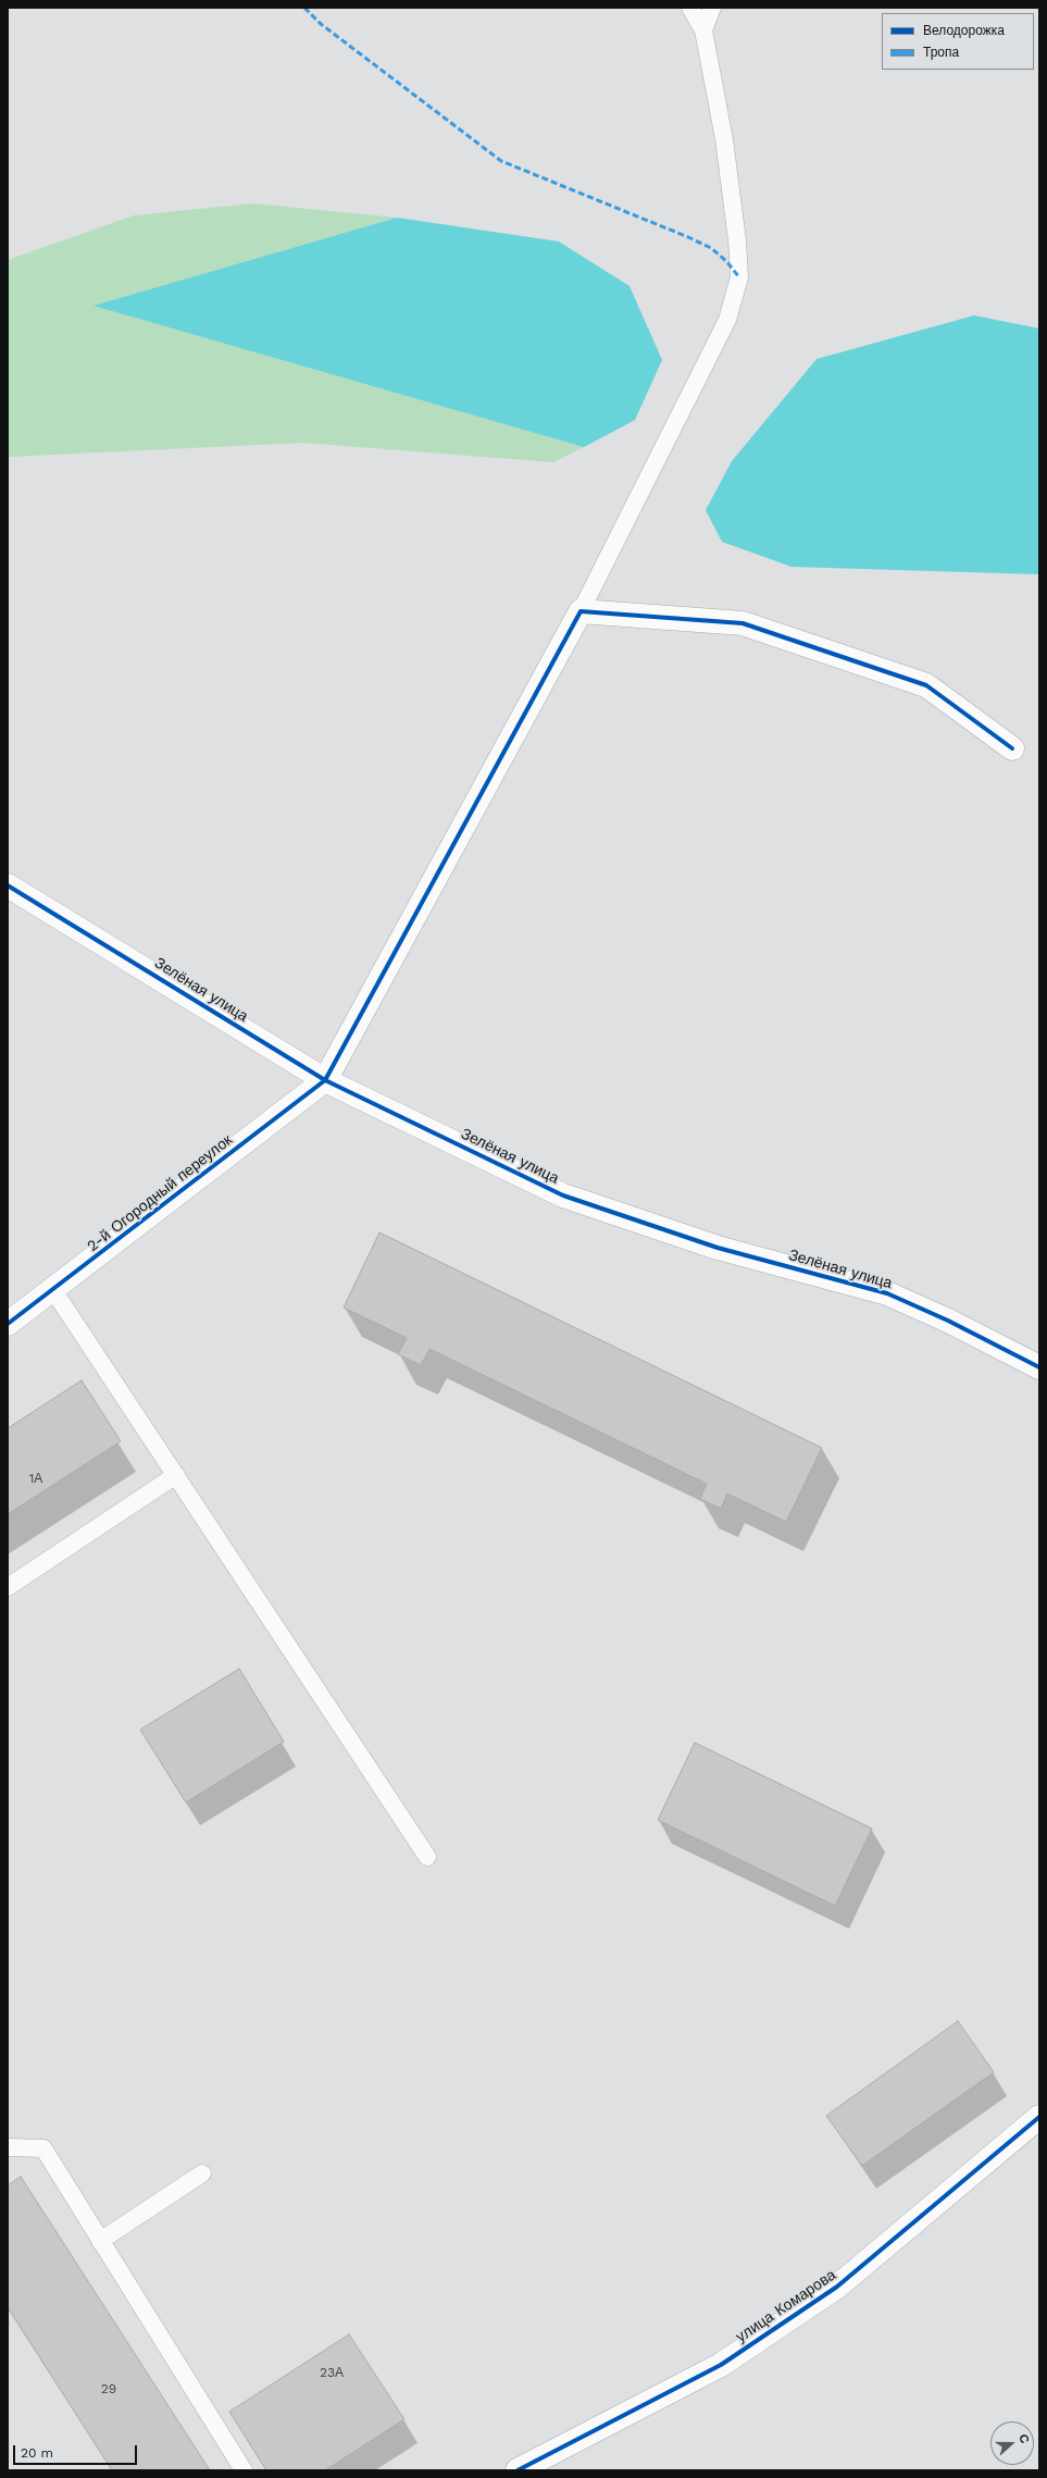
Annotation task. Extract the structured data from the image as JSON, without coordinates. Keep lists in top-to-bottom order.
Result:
{
  "streets": {
    "street": ["Зелёная улица", "2-й Огородный переулок", "улица Комарова"]
  },
  "crossings": [
    ["Зелёная улица", "2-й Огородный переулок"]
  ],
  "house_numbers": ["1А", "23А", "29"],
  "legend": ["Велодорожка", "Тропа"],
  "scale_bar": "20 m",
  "north": "right"
}
